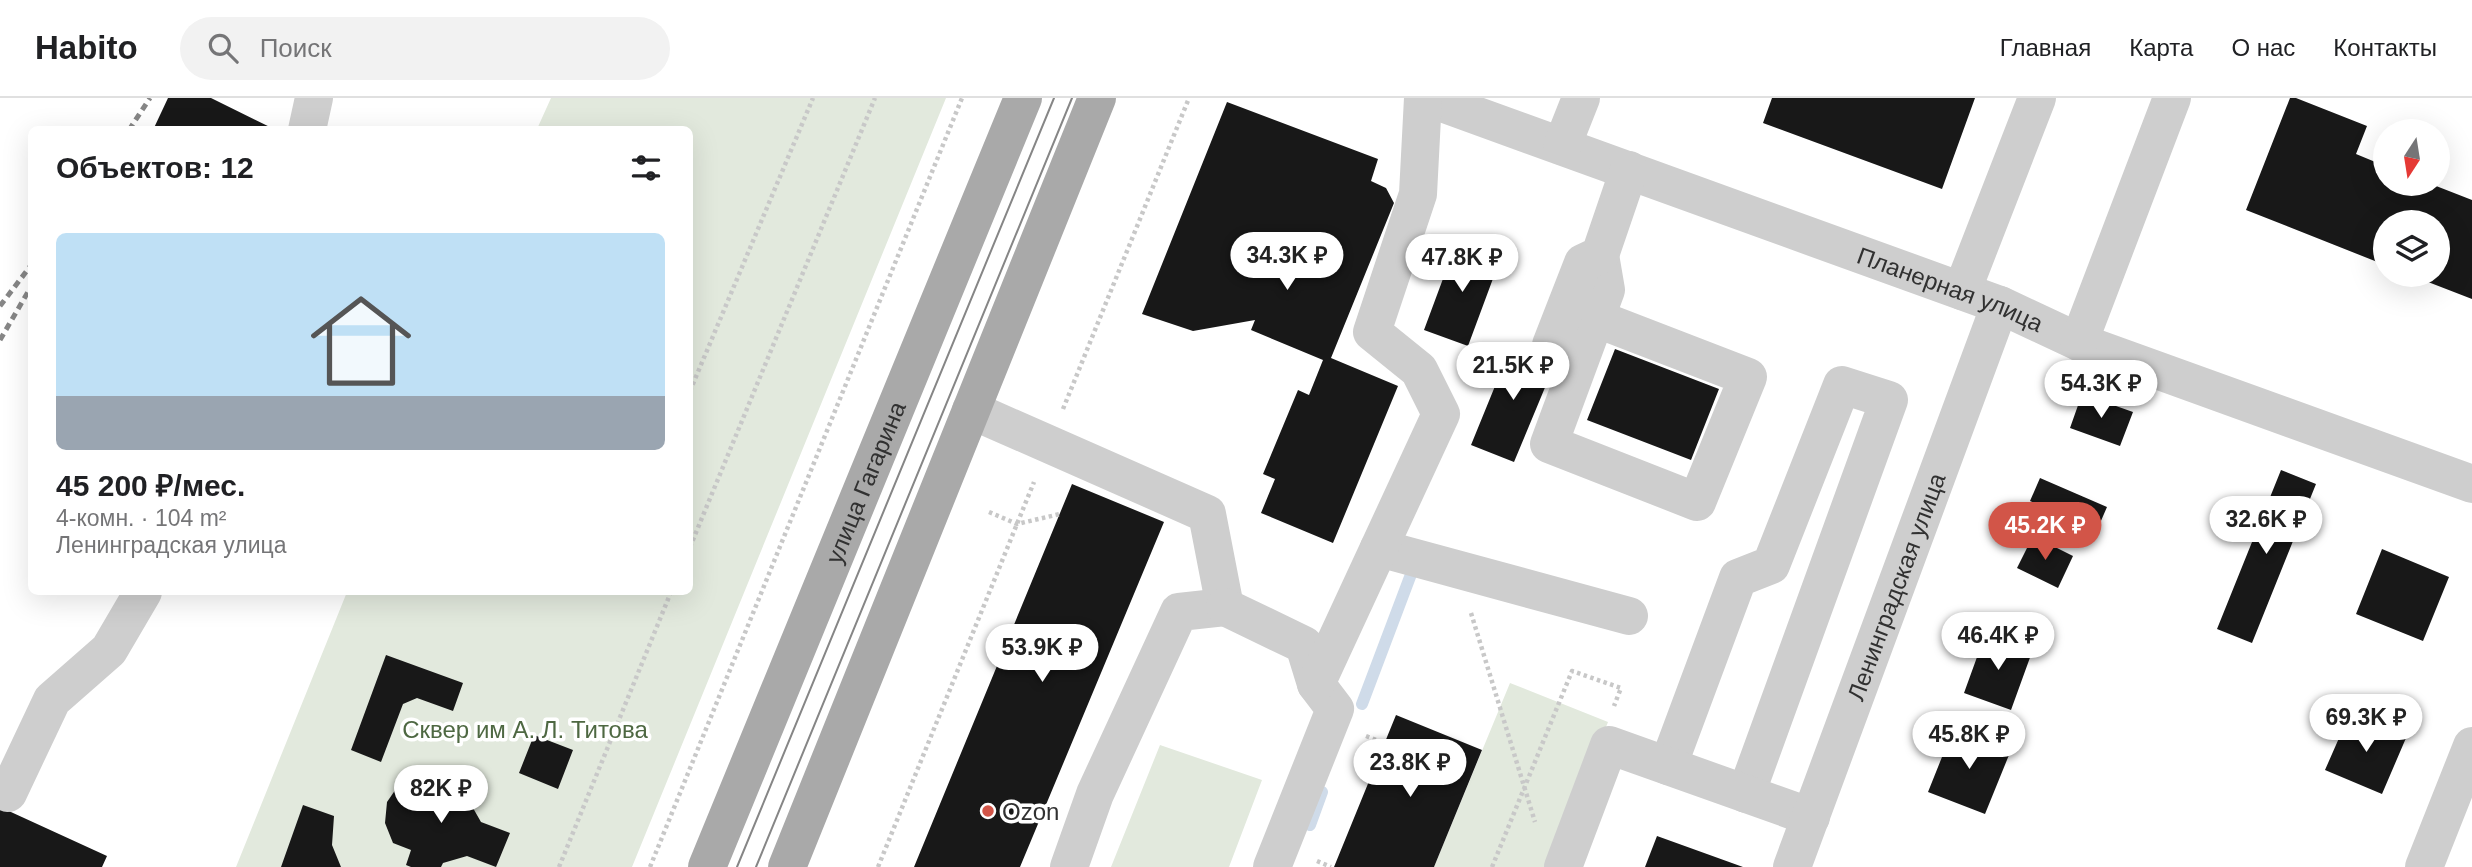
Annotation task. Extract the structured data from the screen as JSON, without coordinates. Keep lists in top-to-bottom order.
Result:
{
  "streets": {
    "main road": ["улица Гагарина"],
    "street": ["Планерная улица", "Ленинградская улица"]
  },
  "crossings": [
    ["Планерная улица", "Ленинградская улица"]
  ],
  "parks": ["Сквер им А. Л. Титова"],
  "places": ["Ozon"],
  "north": "bottom",
  "page": {
    "header": "Habito",
    "search": "Поиск",
    "nav": [
      "Главная",
      "Карта",
      "О нас",
      "Контакты"
    ],
    "heading": "Объектов: 12",
    "list": [
      {
        "name": "45 200 ₽/мес.",
        "note": "4-комн. · 104 m² · Ленинградская улица"
      }
    ],
    "price": [
      "34.3K ₽",
      "47.8K ₽",
      "21.5K ₽",
      "54.3K ₽",
      "32.6K ₽",
      "45.2K ₽",
      "46.4K ₽",
      "53.9K ₽",
      "69.3K ₽",
      "45.8K ₽",
      "23.8K ₽",
      "82K ₽"
    ]
  }
}
